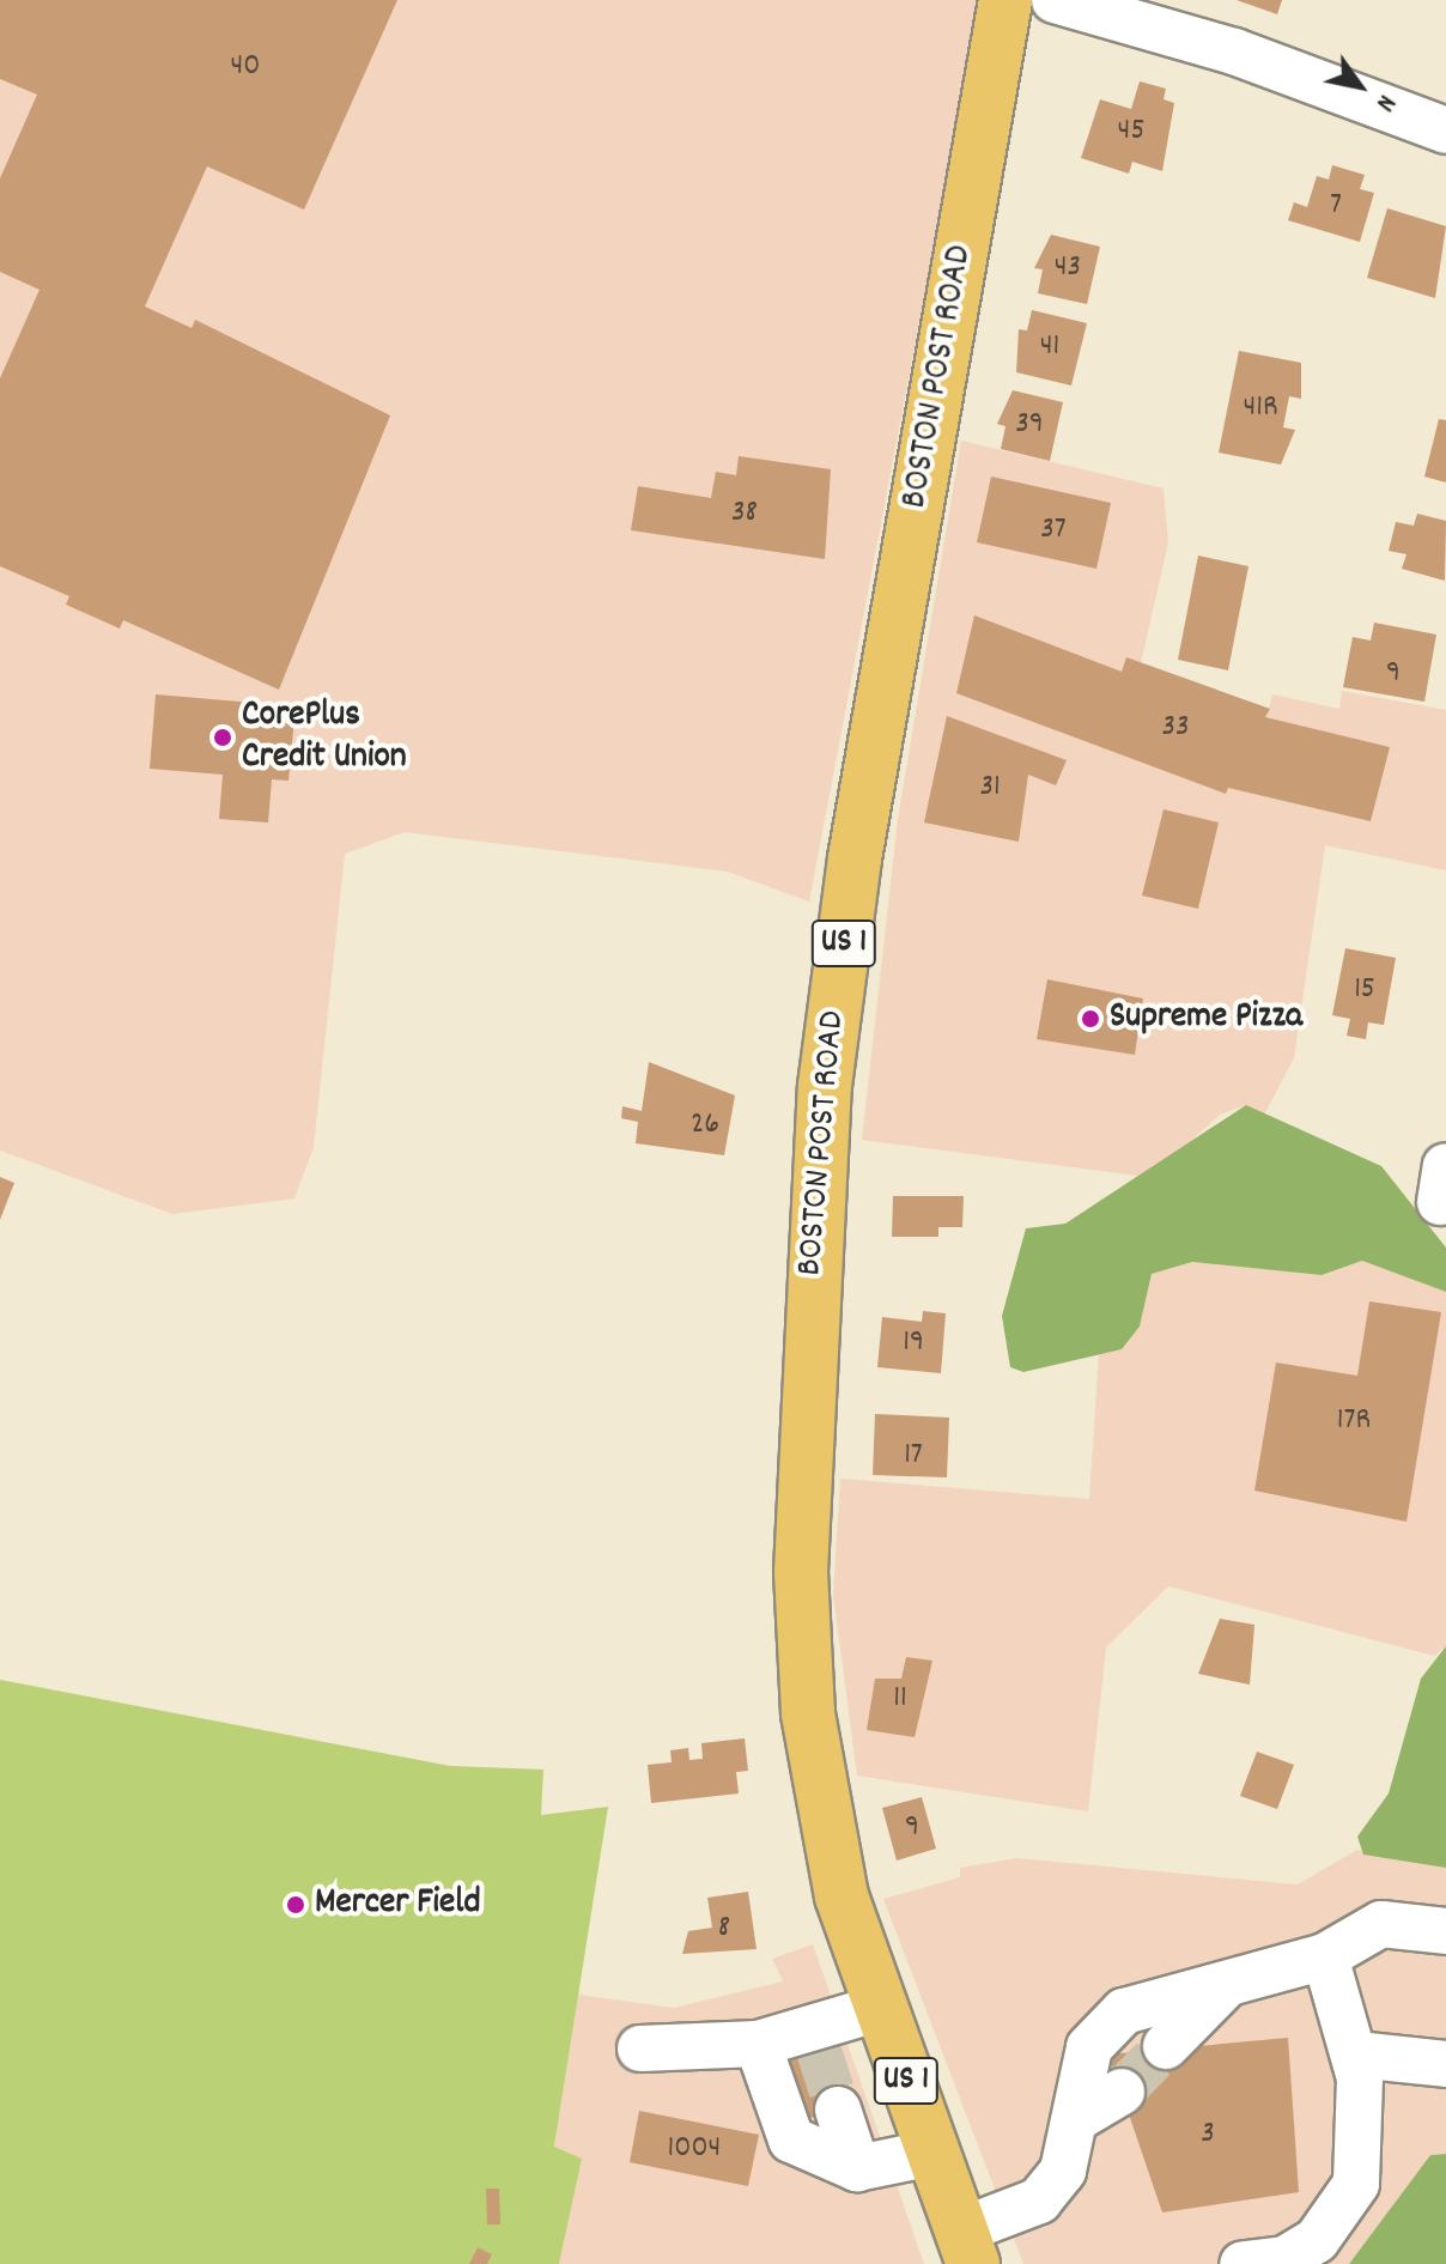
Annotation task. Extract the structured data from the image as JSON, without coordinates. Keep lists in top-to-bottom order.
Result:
{
  "streets": {
    "main road": ["BOSTON POST ROAD", "US 1"]
  },
  "crossings": [
    ["BOSTON POST ROAD", "US 1"]
  ],
  "places": ["CorePlus Credit Union", "Supreme Pizza", "Mercer Field"],
  "house_numbers": [
    "40",
    "45",
    "7",
    "43",
    "41",
    "41R",
    "39",
    "38",
    "37",
    "9",
    "33",
    "31",
    "15",
    "26",
    "19",
    "17R",
    "17",
    "11",
    "9",
    "8",
    "3",
    "1004"
  ],
  "north": "bottom right"
}
